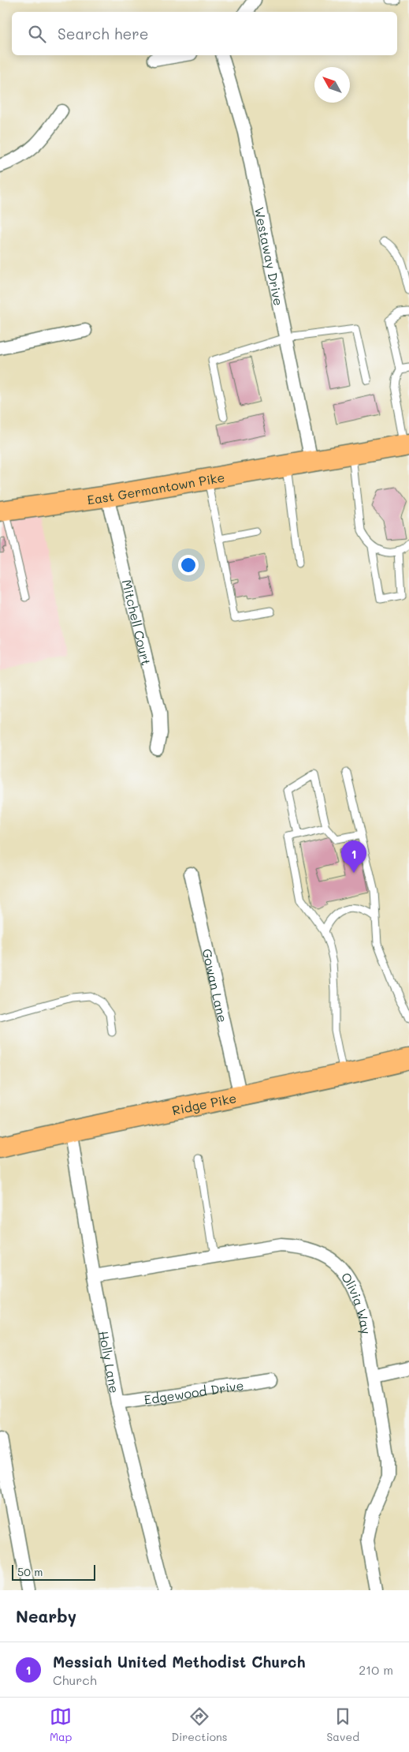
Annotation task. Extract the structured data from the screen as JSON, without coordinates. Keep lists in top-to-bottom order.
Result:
{
  "streets": {
    "main road": ["East Germantown Pike", "Ridge Pike"],
    "street": [
      "Westaway Drive",
      "Mitchell Court",
      "Gowan Lane",
      "Olivia Way",
      "Holly Lane",
      "Edgewood Drive"
    ]
  },
  "crossings": [
    ["Westaway Drive", "East Germantown Pike"],
    ["East Germantown Pike", "Mitchell Court"],
    ["Gowan Lane", "Ridge Pike"],
    ["Ridge Pike", "Holly Lane"],
    ["Olivia Way", "Holly Lane"],
    ["Holly Lane", "Edgewood Drive"]
  ],
  "scale_bar": "50 m",
  "north": "top left",
  "page": {
    "search": "Search here",
    "pins": "1",
    "scale": "50 m",
    "heading": "Nearby",
    "list": [
      {
        "mark": "1",
        "name": "Messiah United Methodist Church",
        "note": "Church",
        "value": "210 m"
      }
    ],
    "nav": ["Map", "Directions", "Saved"]
  }
}
